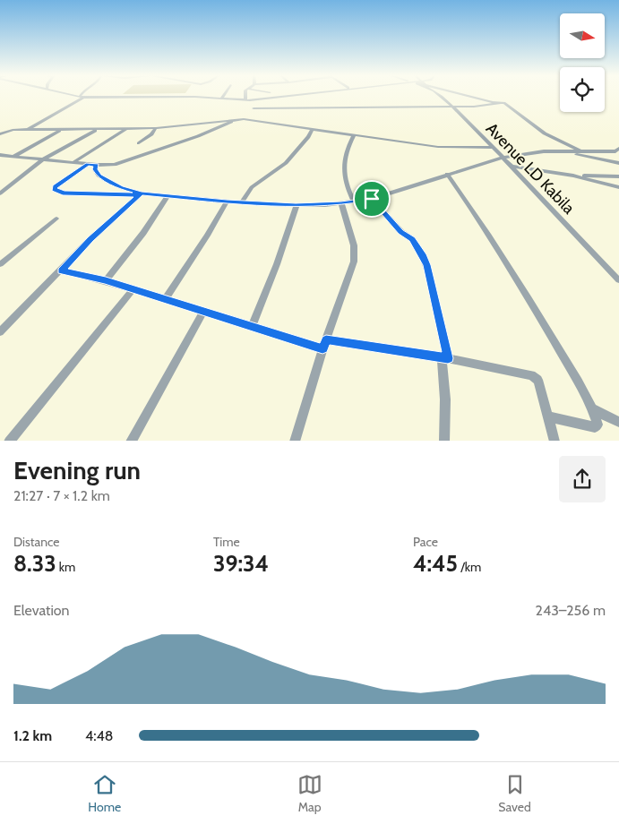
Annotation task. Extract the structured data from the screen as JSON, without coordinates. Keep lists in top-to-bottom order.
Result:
{
  "streets": {
    "street": ["Avenue LD Kabila"]
  },
  "north": "right",
  "page": {
    "heading": ["Evening run", "21:27 · 7 × 1.2 km"],
    "stats": [
      ["Distance", "8.33 km"],
      ["Time", "39:34"],
      ["Pace", "4:45 /km"]
    ],
    "chart": ["Elevation", "243–256 m"],
    "list": [
      {
        "name": "1.2 km",
        "note": "4:48"
      }
    ],
    "tabs": ["Home", "Map", "Saved"]
  }
}
